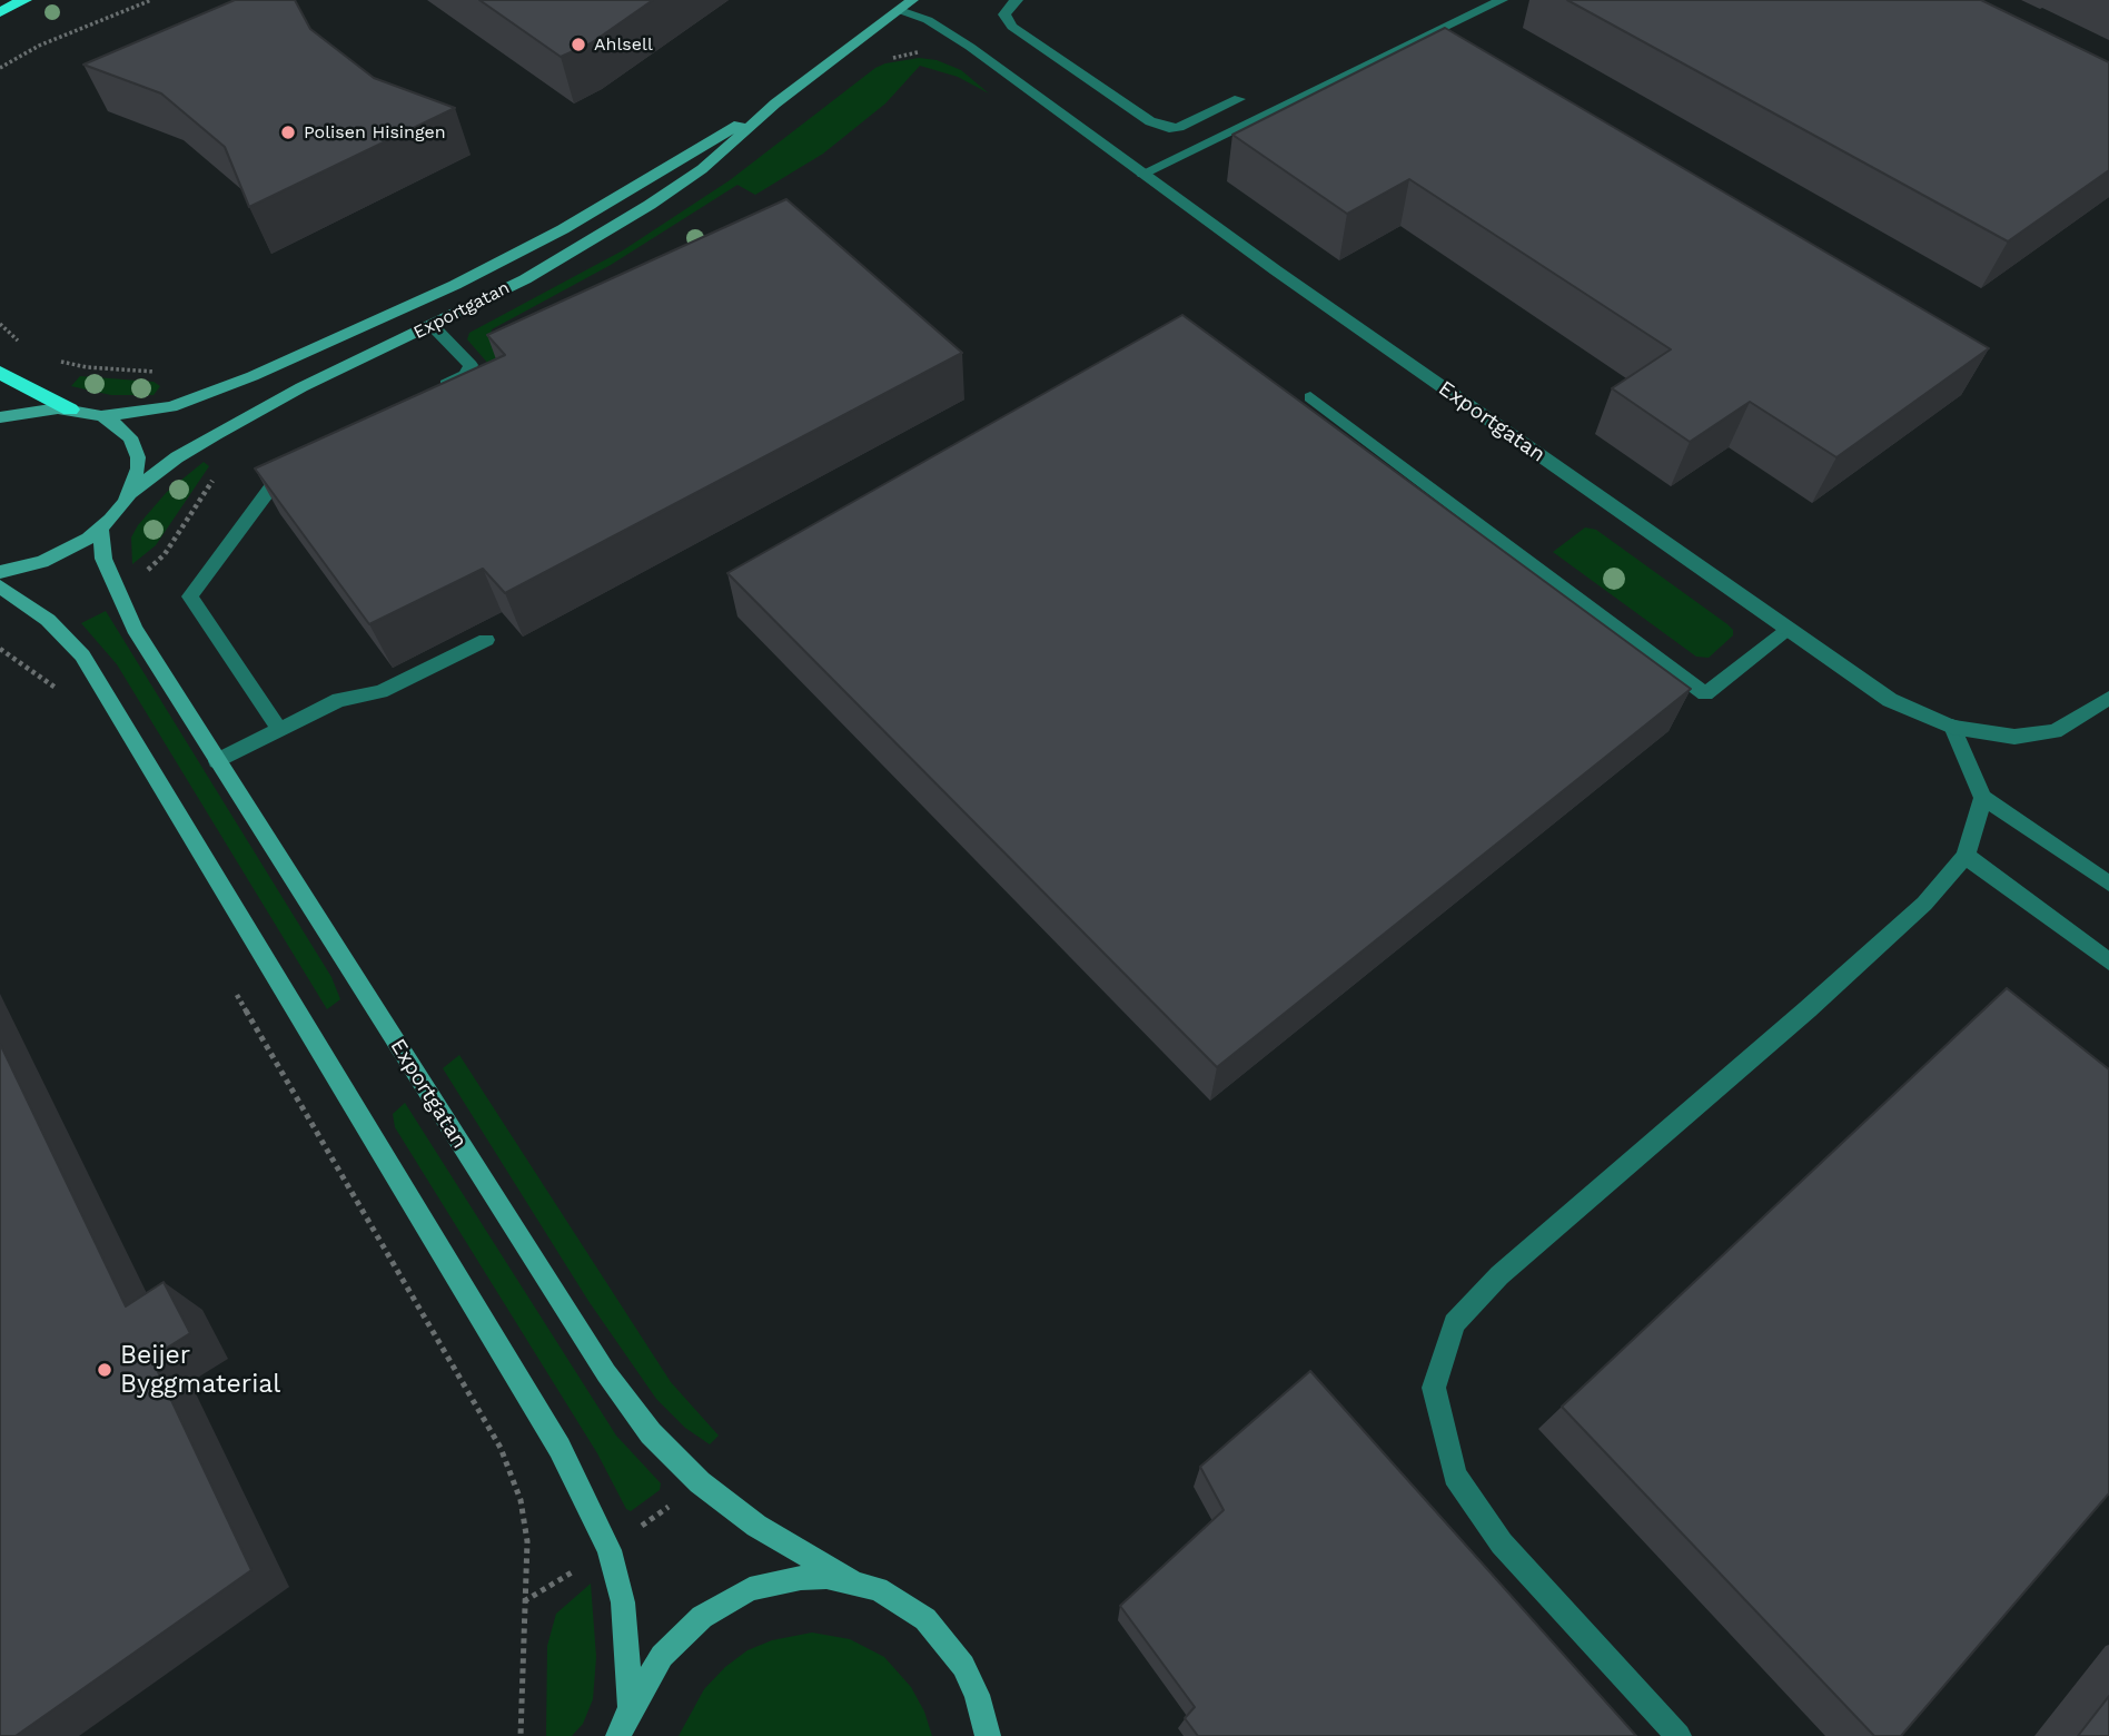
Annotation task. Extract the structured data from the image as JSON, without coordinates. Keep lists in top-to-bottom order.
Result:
{
  "streets": {
    "street": ["Exportgatan"]
  },
  "places": ["Ahlsell", "Polisen Hisingen", "Beijer Byggmaterial"]
}
